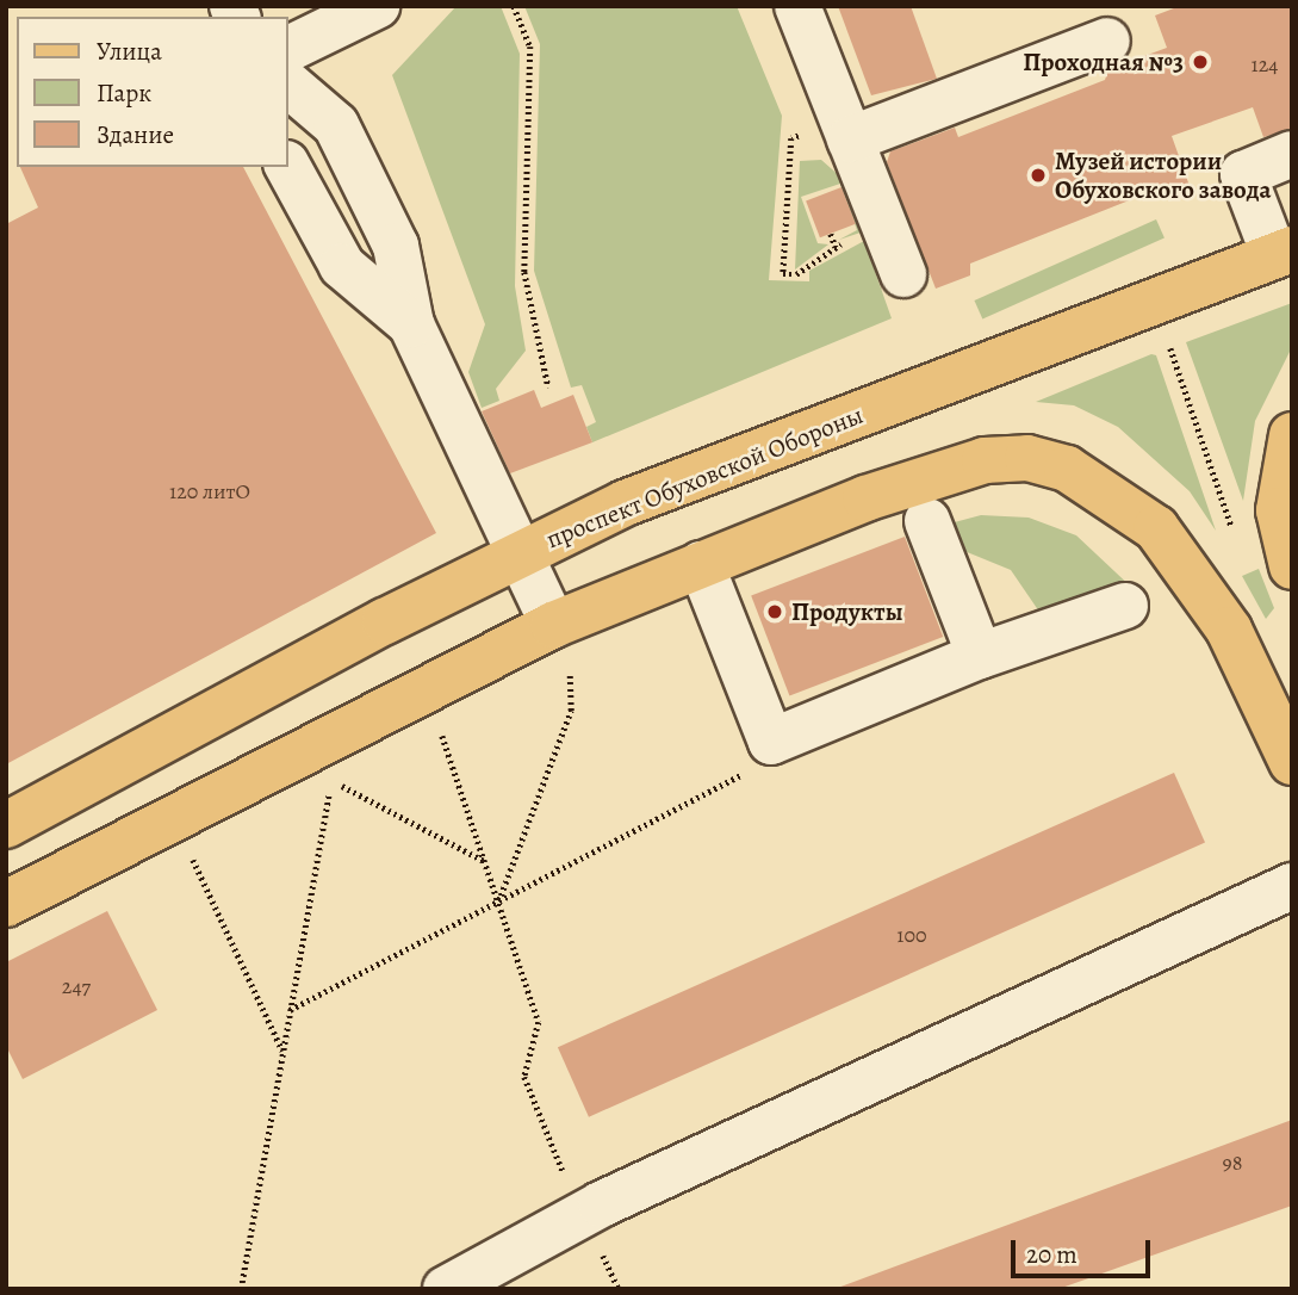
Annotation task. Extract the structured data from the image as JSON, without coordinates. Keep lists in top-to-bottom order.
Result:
{
  "streets": {
    "main road": ["проспект Обуховской Обороны"]
  },
  "places": ["Проходная №3", "Музей истории Обуховского завода", "Продукты"],
  "house_numbers": [
    "124",
    "120 литО",
    "100",
    "247",
    "98"
  ],
  "legend": ["Улица", "Парк", "Здание"],
  "scale_bar": "20 m"
}
